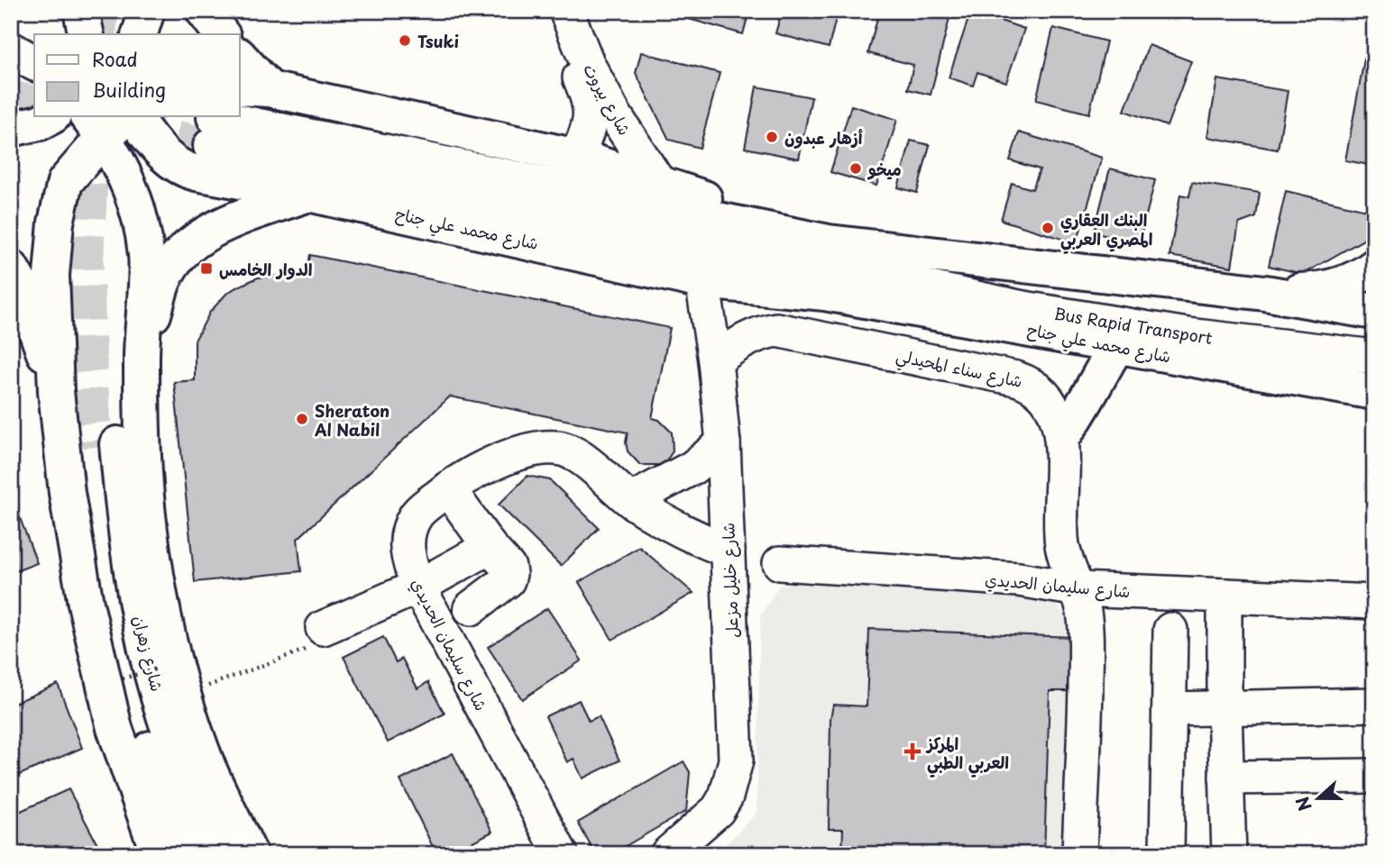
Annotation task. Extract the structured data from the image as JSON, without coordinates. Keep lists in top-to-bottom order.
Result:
{
  "streets": {
    "main road": ["شارع محمد علي جناح", "شارع زهران"],
    "street": [
      "شارع بيروت",
      "Bus Rapid Transport",
      "شارع سناء المحيدلي",
      "شارع خليل مزعل",
      "شارع سليمان الحديدي"
    ]
  },
  "crossings": [
    ["شارع بيروت", "شارع محمد علي جناح"],
    ["شارع محمد علي جناح", "Bus Rapid Transport"],
    ["شارع محمد علي جناح", "شارع خليل مزعل"],
    ["شارع سناء المحيدلي", "شارع خليل مزعل"],
    ["شارع سناء المحيدلي", "شارع سليمان الحديدي"],
    ["شارع خليل مزعل", "شارع سليمان الحديدي"]
  ],
  "places": {
    "other": [
      "Tsuki",
      "أزهار عبدون",
      "ميخو",
      "البنك العقاري المصري العربي",
      "Sheraton Al Nabil"
    ],
    "transit": ["الدوار الخامس"],
    "health": ["المركز العربي الطبي"]
  },
  "legend": ["Road", "Building"],
  "north": "left"
}
